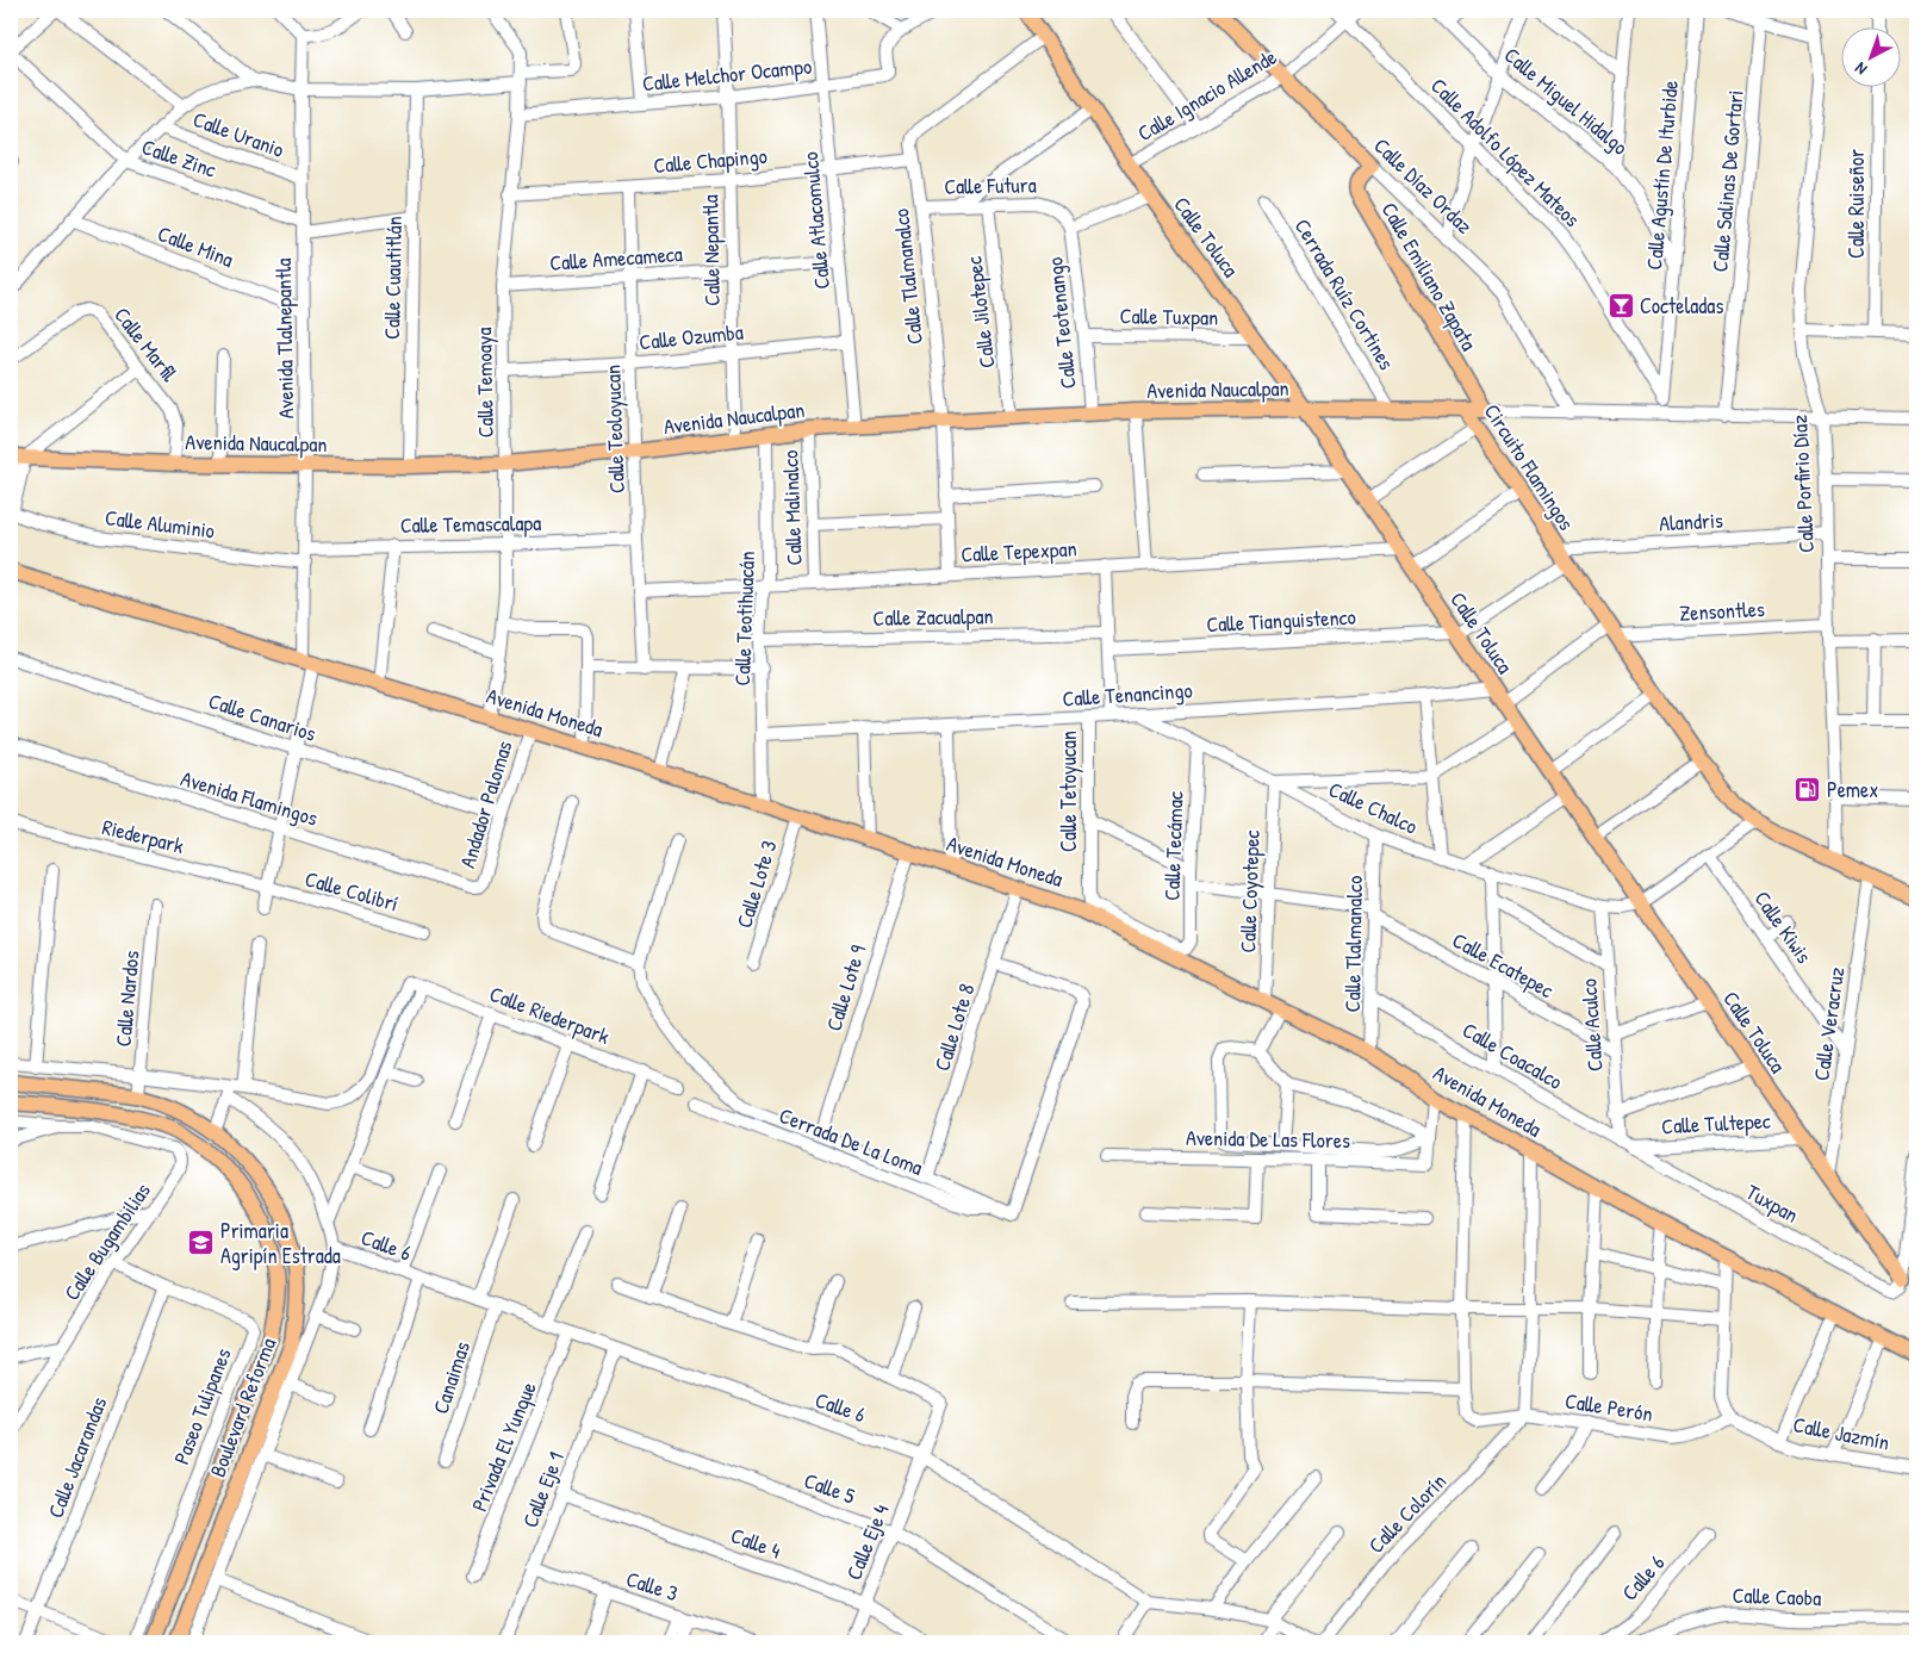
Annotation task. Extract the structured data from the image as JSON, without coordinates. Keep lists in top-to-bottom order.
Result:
{
  "streets": {
    "main road": [
      "Calle Díaz Ordaz",
      "Calle Toluca",
      "Calle Emiliano Zapata",
      "Avenida Naucalpan",
      "Circuito Flamingos",
      "Avenida Moneda",
      "Boulevard Reforma"
    ],
    "street": [
      "Calle Melchor Ocampo",
      "Calle Ignacio Allende",
      "Calle Miguel Hidalgo",
      "Calle Uranio",
      "Calle Adolfo López Mateos",
      "Calle Zinc",
      "Calle Chapingo",
      "Calle Agustín De Iturbide",
      "Calle Salinas De Gortari",
      "Calle Futura",
      "Calle Ruiseñor",
      "Calle Atlacomulco",
      "Calle Mina",
      "Calle Nepantla",
      "Calle Amecameca",
      "Calle Tlalmanalco",
      "Calle Cuautitlán",
      "Cerrada Ruíz Cortines",
      "Calle Jilotepec",
      "Calle Tuxpan",
      "Calle Teotenango",
      "Calle Ozumba",
      "Avenida Tlalnepantla",
      "Calle Marfil",
      "Calle Temoaya",
      "Calle Teoloyucan",
      "Calle Porfirio Díaz",
      "Calle Malinalco",
      "Alandris",
      "Calle Aluminio",
      "Calle Temascalapa",
      "Calle Tepexpan",
      "Zensontles",
      "Calle Zacualpan",
      "Calle Teotihuacán",
      "Calle Tianguistenco",
      "Calle Tenancingo",
      "Calle Canarios",
      "Calle Tetoyucan",
      "Avenida Flamingos",
      "Andador Palomas",
      "Calle Chalco",
      "Riederpark",
      "Calle Tecámac",
      "Calle Lote 3",
      "Calle Colibrí",
      "Calle Coyotepec",
      "Calle Kiwis",
      "Calle Ecatepec",
      "Calle Lote 9",
      "Calle Nardos",
      "Calle Riederpark",
      "Calle Veracruz",
      "Calle Aculco",
      "Calle Lote 8",
      "Calle Coacalco",
      "Calle Tultepec",
      "Avenida De Las Flores",
      "Cerrada De La Loma",
      "Tuxpan",
      "Calle Bugambilias",
      "Calle 6",
      "Canaimas",
      "Paseo Tulipanes",
      "Calle Perón",
      "Calle Jazmín",
      "Privada El Yunque",
      "Calle Jacarandas",
      "Calle 5",
      "Calle Eje 1",
      "Calle Colorín",
      "Calle Eje 4",
      "Calle 4",
      "Calle 3",
      "Calle Caoba"
    ]
  },
  "crossings": [
    ["Calle Melchor Ocampo", "Calle Atlacomulco"],
    ["Calle Melchor Ocampo", "Calle Nepantla"],
    ["Calle Melchor Ocampo", "Calle Temoaya"],
    ["Calle Ignacio Allende", "Calle Adolfo López Mateos"],
    ["Calle Ignacio Allende", "Calle Díaz Ordaz"],
    ["Calle Ignacio Allende", "Calle Toluca"],
    ["Calle Miguel Hidalgo", "Calle Agustín De Iturbide"],
    ["Calle Uranio", "Calle Zinc"],
    ["Calle Uranio", "Calle Mina"],
    ["Calle Uranio", "Avenida Tlalnepantla"],
    ["Calle Adolfo López Mateos", "Calle Agustín De Iturbide"],
    ["Calle Zinc", "Avenida Tlalnepantla"],
    ["Calle Chapingo", "Calle Atlacomulco"],
    ["Calle Chapingo", "Calle Nepantla"],
    ["Calle Chapingo", "Calle Tlalmanalco"],
    ["Calle Chapingo", "Calle Temoaya"],
    ["Calle Chapingo", "Calle Teoloyucan"],
    ["Calle Agustín De Iturbide", "Circuito Flamingos"],
    ["Calle Salinas De Gortari", "Circuito Flamingos"],
    ["Calle Futura", "Calle Tlalmanalco"],
    ["Calle Futura", "Calle Jilotepec"],
    ["Calle Futura", "Calle Teotenango"],
    ["Calle Díaz Ordaz", "Calle Emiliano Zapata"],
    ["Calle Díaz Ordaz", "Circuito Flamingos"],
    ["Calle Atlacomulco", "Calle Amecameca"],
    ["Calle Atlacomulco", "Calle Ozumba"],
    ["Calle Atlacomulco", "Avenida Naucalpan"],
    ["Calle Toluca", "Calle Tlalmanalco"],
    ["Calle Toluca", "Calle Tuxpan"],
    ["Calle Toluca", "Avenida Naucalpan"],
    ["Calle Toluca", "Calle Tepexpan"],
    ["Calle Toluca", "Calle Tianguistenco"],
    ["Calle Toluca", "Calle Tenancingo"],
    ["Calle Toluca", "Calle Chalco"],
    ["Calle Toluca", "Calle Veracruz"],
    ["Calle Toluca", "Calle Tultepec"],
    ["Calle Toluca", "Tuxpan"],
    ["Calle Mina", "Avenida Tlalnepantla"],
    ["Calle Nepantla", "Calle Amecameca"],
    ["Calle Nepantla", "Calle Ozumba"],
    ["Calle Nepantla", "Avenida Naucalpan"],
    ["Calle Amecameca", "Calle Temoaya"],
    ["Calle Amecameca", "Calle Teoloyucan"],
    ["Calle Tlalmanalco", "Avenida Naucalpan"],
    ["Calle Tlalmanalco", "Calle Tepexpan"],
    ["Calle Tlalmanalco", "Avenida Moneda"],
    ["Calle Tlalmanalco", "Calle Chalco"],
    ["Calle Tlalmanalco", "Calle Ecatepec"],
    ["Calle Tlalmanalco", "Calle Coacalco"],
    ["Calle Emiliano Zapata", "Circuito Flamingos"],
    ["Calle Cuautitlán", "Avenida Naucalpan"],
    ["Cerrada Ruíz Cortines", "Avenida Naucalpan"],
    ["Calle Jilotepec", "Avenida Naucalpan"],
    ["Calle Tuxpan", "Calle Teotenango"],
    ["Calle Teotenango", "Avenida Naucalpan"],
    ["Calle Ozumba", "Calle Temoaya"],
    ["Calle Ozumba", "Calle Teoloyucan"],
    ["Avenida Tlalnepantla", "Avenida Naucalpan"],
    ["Avenida Tlalnepantla", "Calle Aluminio"],
    ["Avenida Tlalnepantla", "Calle Temascalapa"],
    ["Avenida Tlalnepantla", "Avenida Moneda"],
    ["Avenida Tlalnepantla", "Calle Canarios"],
    ["Avenida Tlalnepantla", "Avenida Flamingos"],
    ["Avenida Tlalnepantla", "Riederpark"],
    ["Avenida Tlalnepantla", "Calle Colibrí"],
    ["Calle Marfil", "Avenida Naucalpan"],
    ["Calle Temoaya", "Avenida Naucalpan"],
    ["Calle Temoaya", "Calle Temascalapa"],
    ["Calle Temoaya", "Avenida Moneda"],
    ["Avenida Naucalpan", "Calle Teoloyucan"],
    ["Avenida Naucalpan", "Circuito Flamingos"],
    ["Avenida Naucalpan", "Calle Malinalco"],
    ["Avenida Naucalpan", "Calle Aluminio"],
    ["Avenida Naucalpan", "Calle Teotihuacán"],
    ["Calle Teoloyucan", "Calle Temascalapa"],
    ["Calle Teoloyucan", "Calle Tepexpan"],
    ["Circuito Flamingos", "Calle Porfirio Díaz"],
    ["Circuito Flamingos", "Alandris"],
    ["Circuito Flamingos", "Zensontles"],
    ["Circuito Flamingos", "Calle Veracruz"],
    ["Calle Porfirio Díaz", "Alandris"],
    ["Calle Porfirio Díaz", "Zensontles"],
    ["Calle Malinalco", "Calle Tepexpan"],
    ["Calle Tepexpan", "Calle Teotihuacán"],
    ["Calle Zacualpan", "Calle Teotihuacán"],
    ["Calle Teotihuacán", "Calle Tenancingo"],
    ["Calle Teotihuacán", "Avenida Moneda"],
    ["Calle Tenancingo", "Calle Tetoyucan"],
    ["Calle Tenancingo", "Calle Chalco"],
    ["Avenida Moneda", "Andador Palomas"],
    ["Avenida Moneda", "Calle Lote 3"],
    ["Avenida Moneda", "Calle Coyotepec"],
    ["Avenida Moneda", "Calle Lote 9"],
    ["Avenida Moneda", "Calle Lote 8"],
    ["Calle Canarios", "Andador Palomas"],
    ["Calle Tetoyucan", "Calle Tecámac"],
    ["Avenida Flamingos", "Andador Palomas"],
    ["Calle Chalco", "Calle Tecámac"],
    ["Calle Chalco", "Calle Coyotepec"],
    ["Calle Chalco", "Calle Aculco"],
    ["Riederpark", "Calle Colibrí"],
    ["Calle Tecámac", "Calle Ecatepec"],
    ["Calle Coyotepec", "Calle Ecatepec"],
    ["Calle Kiwis", "Calle Veracruz"],
    ["Calle Ecatepec", "Calle Aculco"],
    ["Calle Lote 9", "Cerrada De La Loma"],
    ["Calle Nardos", "Boulevard Reforma"],
    ["Calle Aculco", "Calle Coacalco"],
    ["Calle Lote 8", "Cerrada De La Loma"],
    ["Calle Coacalco", "Calle Tultepec"],
    ["Calle Coacalco", "Tuxpan"],
    ["Calle Tultepec", "Tuxpan"],
    ["Calle Bugambilias", "Paseo Tulipanes"],
    ["Calle 6", "Canaimas"],
    ["Calle 6", "Privada El Yunque"],
    ["Calle 6", "Calle Eje 1"],
    ["Calle 6", "Calle Eje 4"],
    ["Paseo Tulipanes", "Calle Jacarandas"],
    ["Calle Perón", "Calle Jazmín"],
    ["Calle Perón", "Calle Colorín"],
    ["Calle 5", "Calle Eje 1"],
    ["Calle 5", "Calle Eje 4"],
    ["Calle Eje 1", "Calle 4"],
    ["Calle Eje 1", "Calle 3"],
    ["Calle Eje 4", "Calle 4"]
  ],
  "places": {
    "bar": ["Cocteladas"],
    "fuel station": ["Pemex"],
    "school or university": ["Primaria Agripín Estrada"]
  },
  "north": "bottom left"
}
